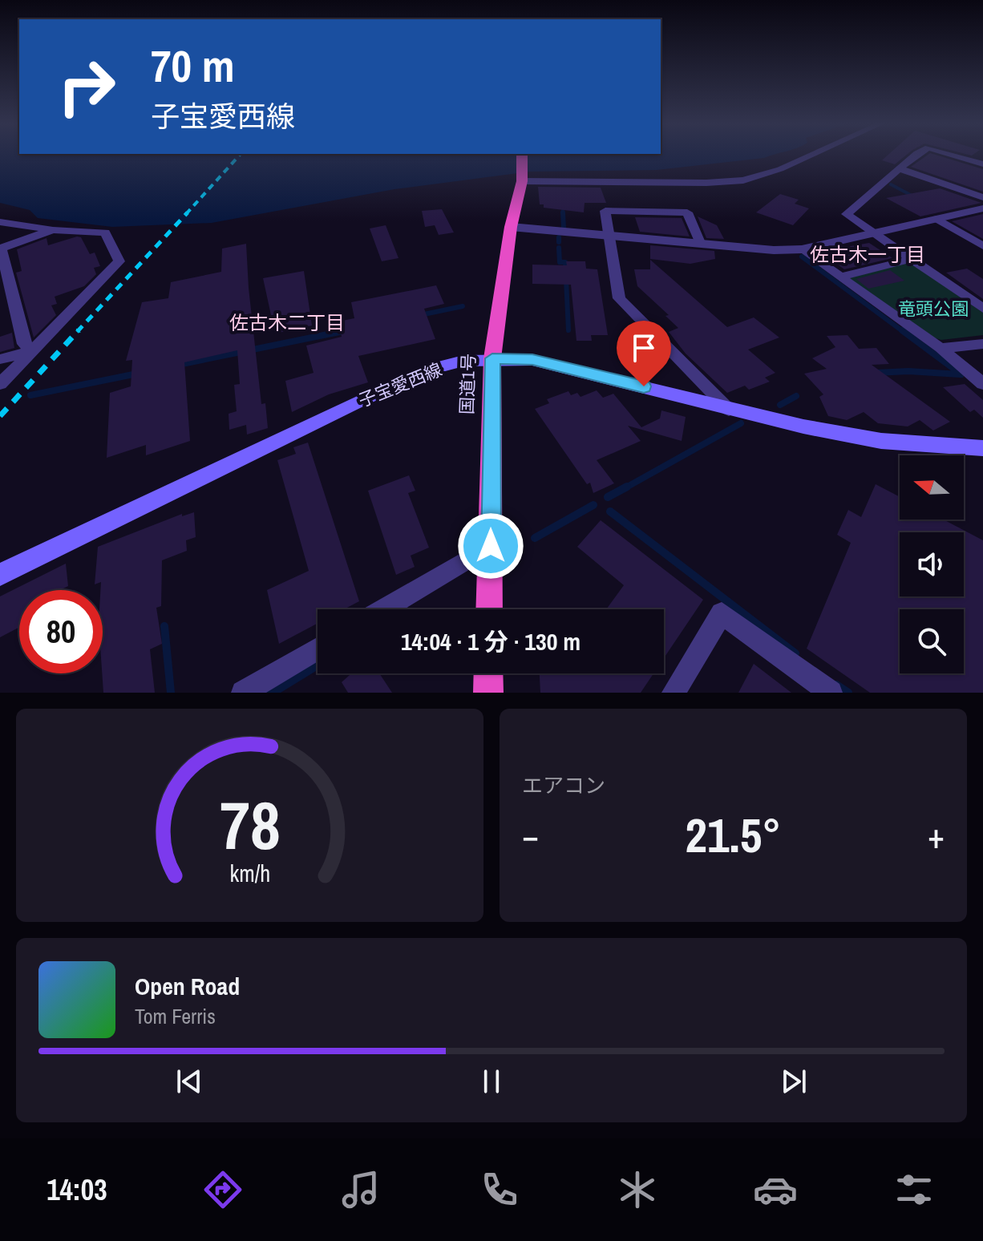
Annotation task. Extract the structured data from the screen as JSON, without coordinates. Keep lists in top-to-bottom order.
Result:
{
  "streets": {
    "highway": ["国道1号"],
    "main road": ["子宝愛西線"]
  },
  "crossings": [
    ["国道1号", "子宝愛西線"]
  ],
  "districts": ["佐古木一丁目", "佐古木二丁目"],
  "parks": ["竜頭公園"],
  "north": "left",
  "page": {
    "turn": ["70 m", "子宝愛西線"],
    "limit": "80",
    "trip": "14:04 · 1 分 · 130 m",
    "tile": "エアコン",
    "heat": ["−", "21.5°", "+"],
    "song": ["Open Road", "Tom Ferris"],
    "tabs": "14:03",
    "gauge": ["78", "km/h"]
  }
}
